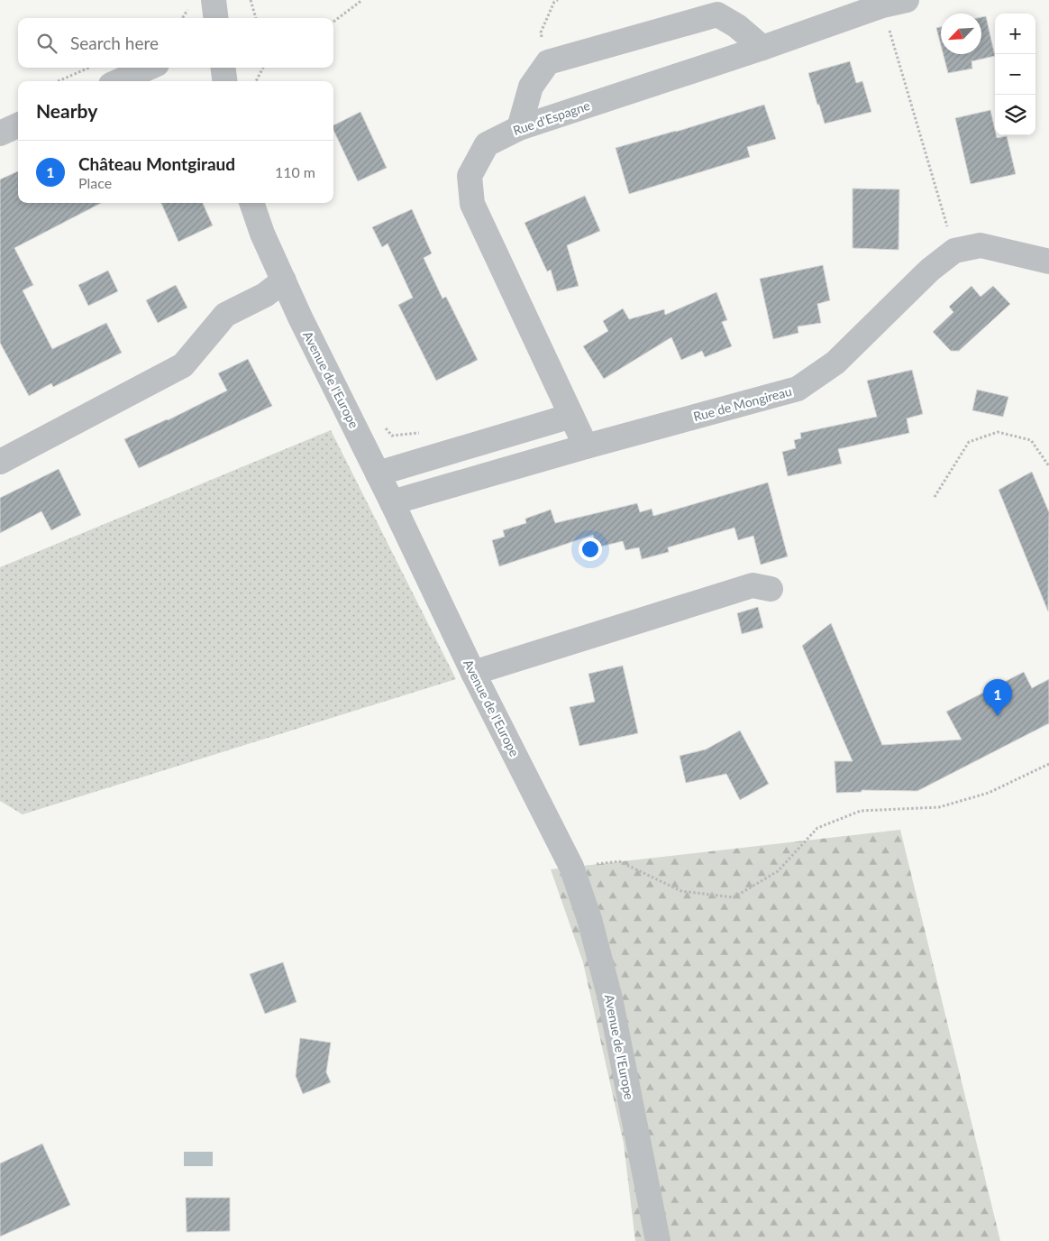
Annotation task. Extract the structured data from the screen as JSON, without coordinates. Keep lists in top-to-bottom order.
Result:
{
  "streets": {
    "street": ["Rue d'Espagne", "Avenue de l'Europe", "Rue de Mongireau"]
  },
  "crossings": [
    ["Rue d'Espagne", "Rue de Mongireau"],
    ["Avenue de l'Europe", "Rue de Mongireau"]
  ],
  "north": "bottom left",
  "page": {
    "map_buttons": ["+", "−"],
    "search": "Search here",
    "heading": "Nearby",
    "list": [
      {
        "mark": "1",
        "name": "Château Montgiraud",
        "note": "Place",
        "value": "110 m"
      }
    ],
    "pins": "1"
  }
}
